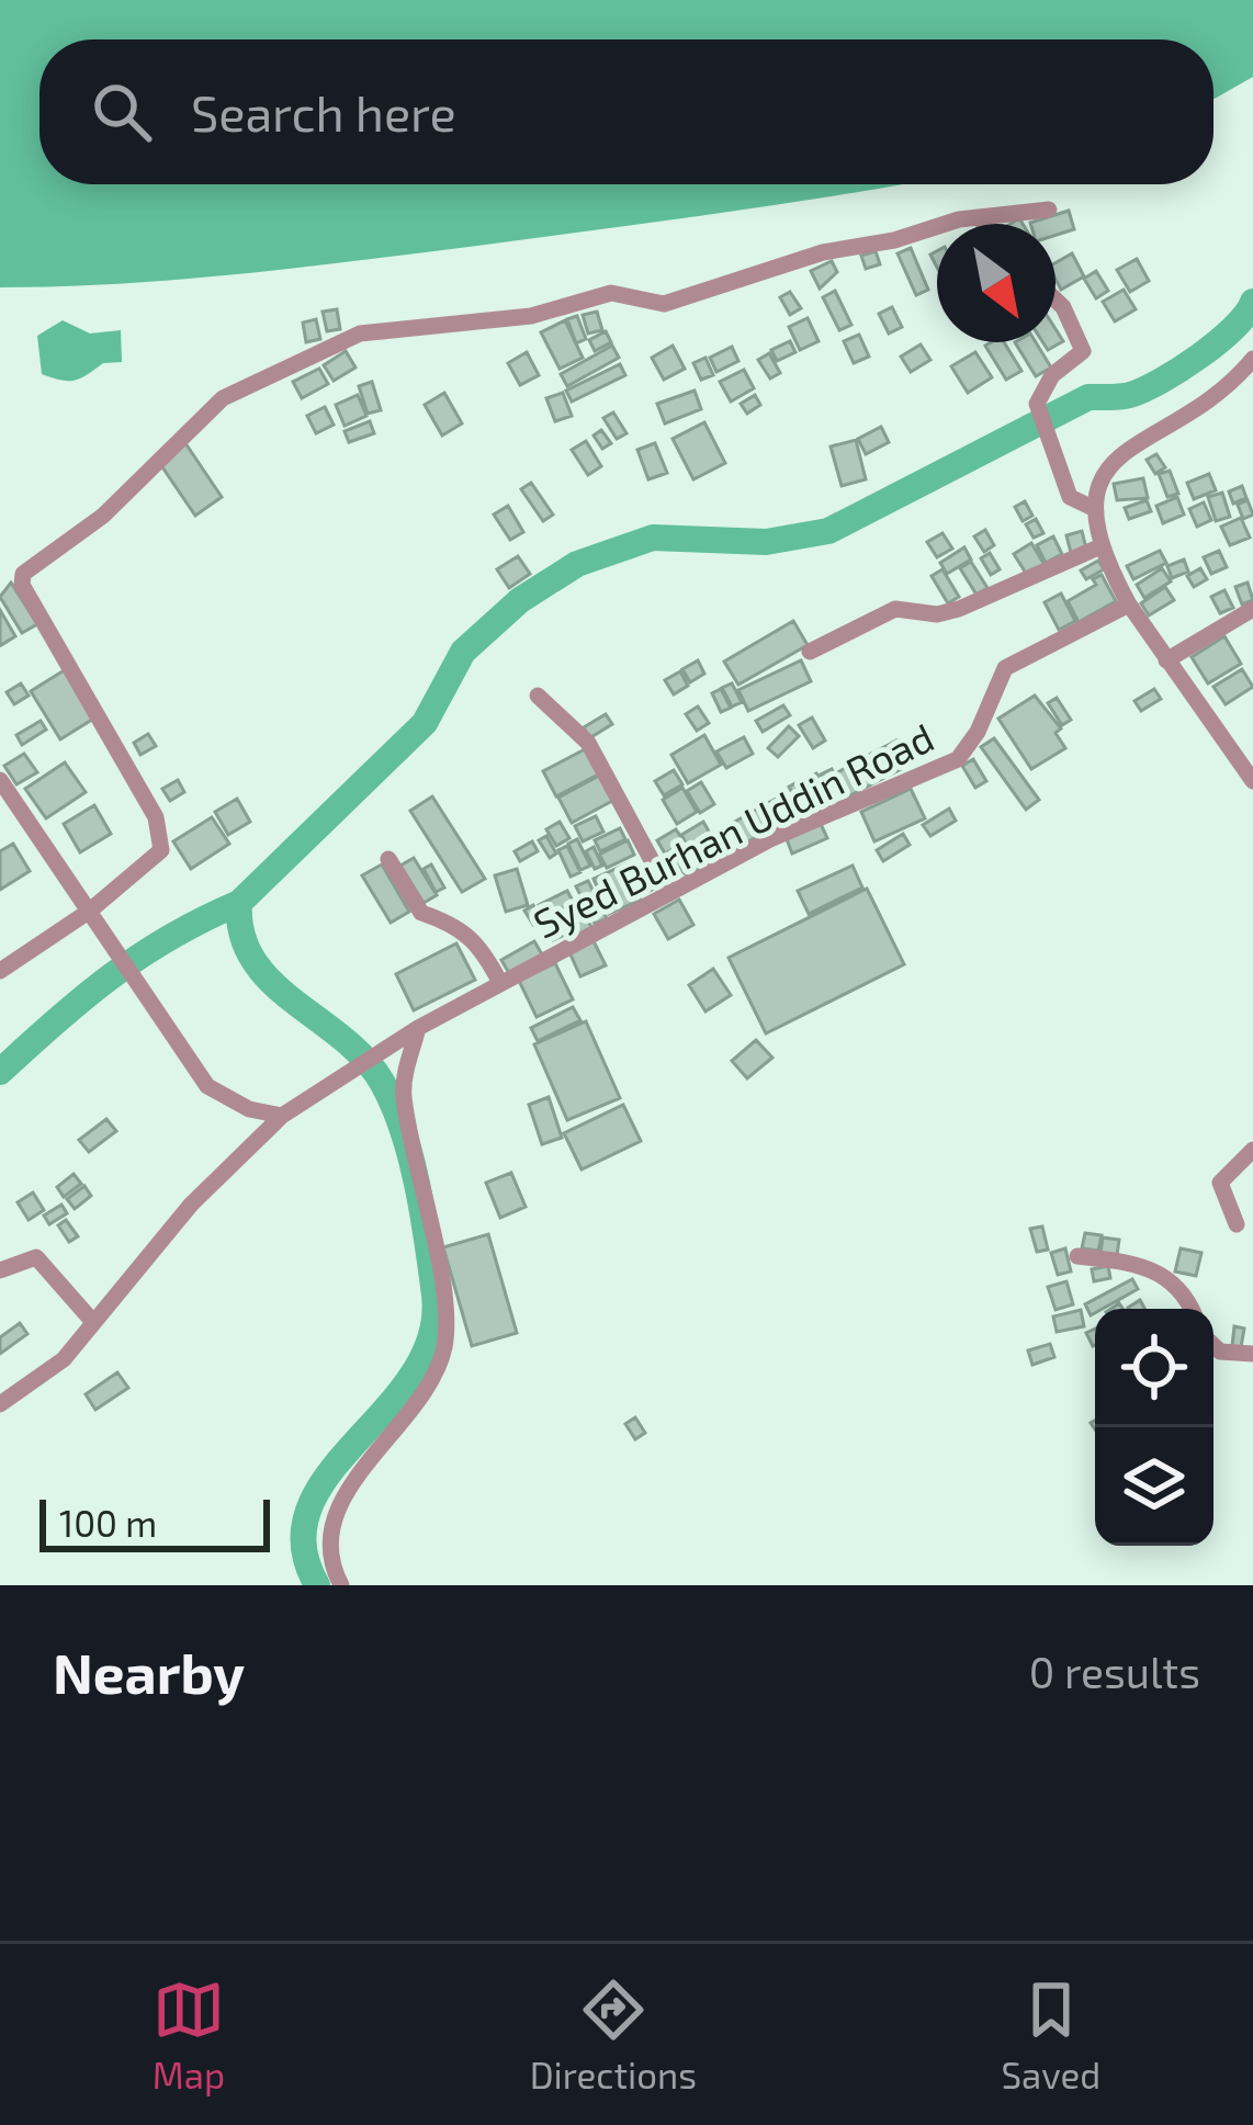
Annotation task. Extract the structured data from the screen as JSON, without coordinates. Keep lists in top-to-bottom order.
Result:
{
  "streets": {
    "street": ["Syed Burhan Uddin Road"]
  },
  "scale_bar": "100 m",
  "north": "bottom right",
  "page": {
    "search": "Search here",
    "scale": "100 m",
    "heading": ["Nearby", "0 results"],
    "nav": ["Map", "Directions", "Saved"]
  }
}
